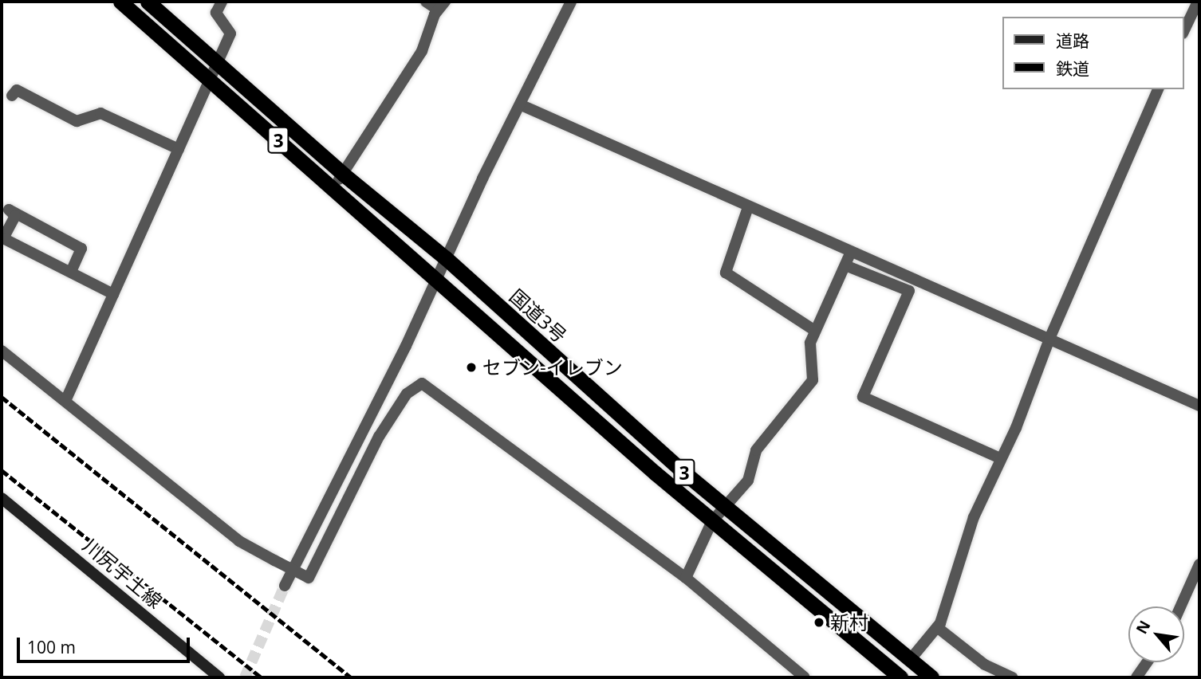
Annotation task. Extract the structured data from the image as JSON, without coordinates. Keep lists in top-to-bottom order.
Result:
{
  "streets": {
    "highway": ["3", "国道3号"],
    "main road": ["川尻宇土線"]
  },
  "places": ["セブン-イレブン", "新村"],
  "legend": ["道路", "鉄道"],
  "scale_bar": "100 m",
  "north": "top left"
}
